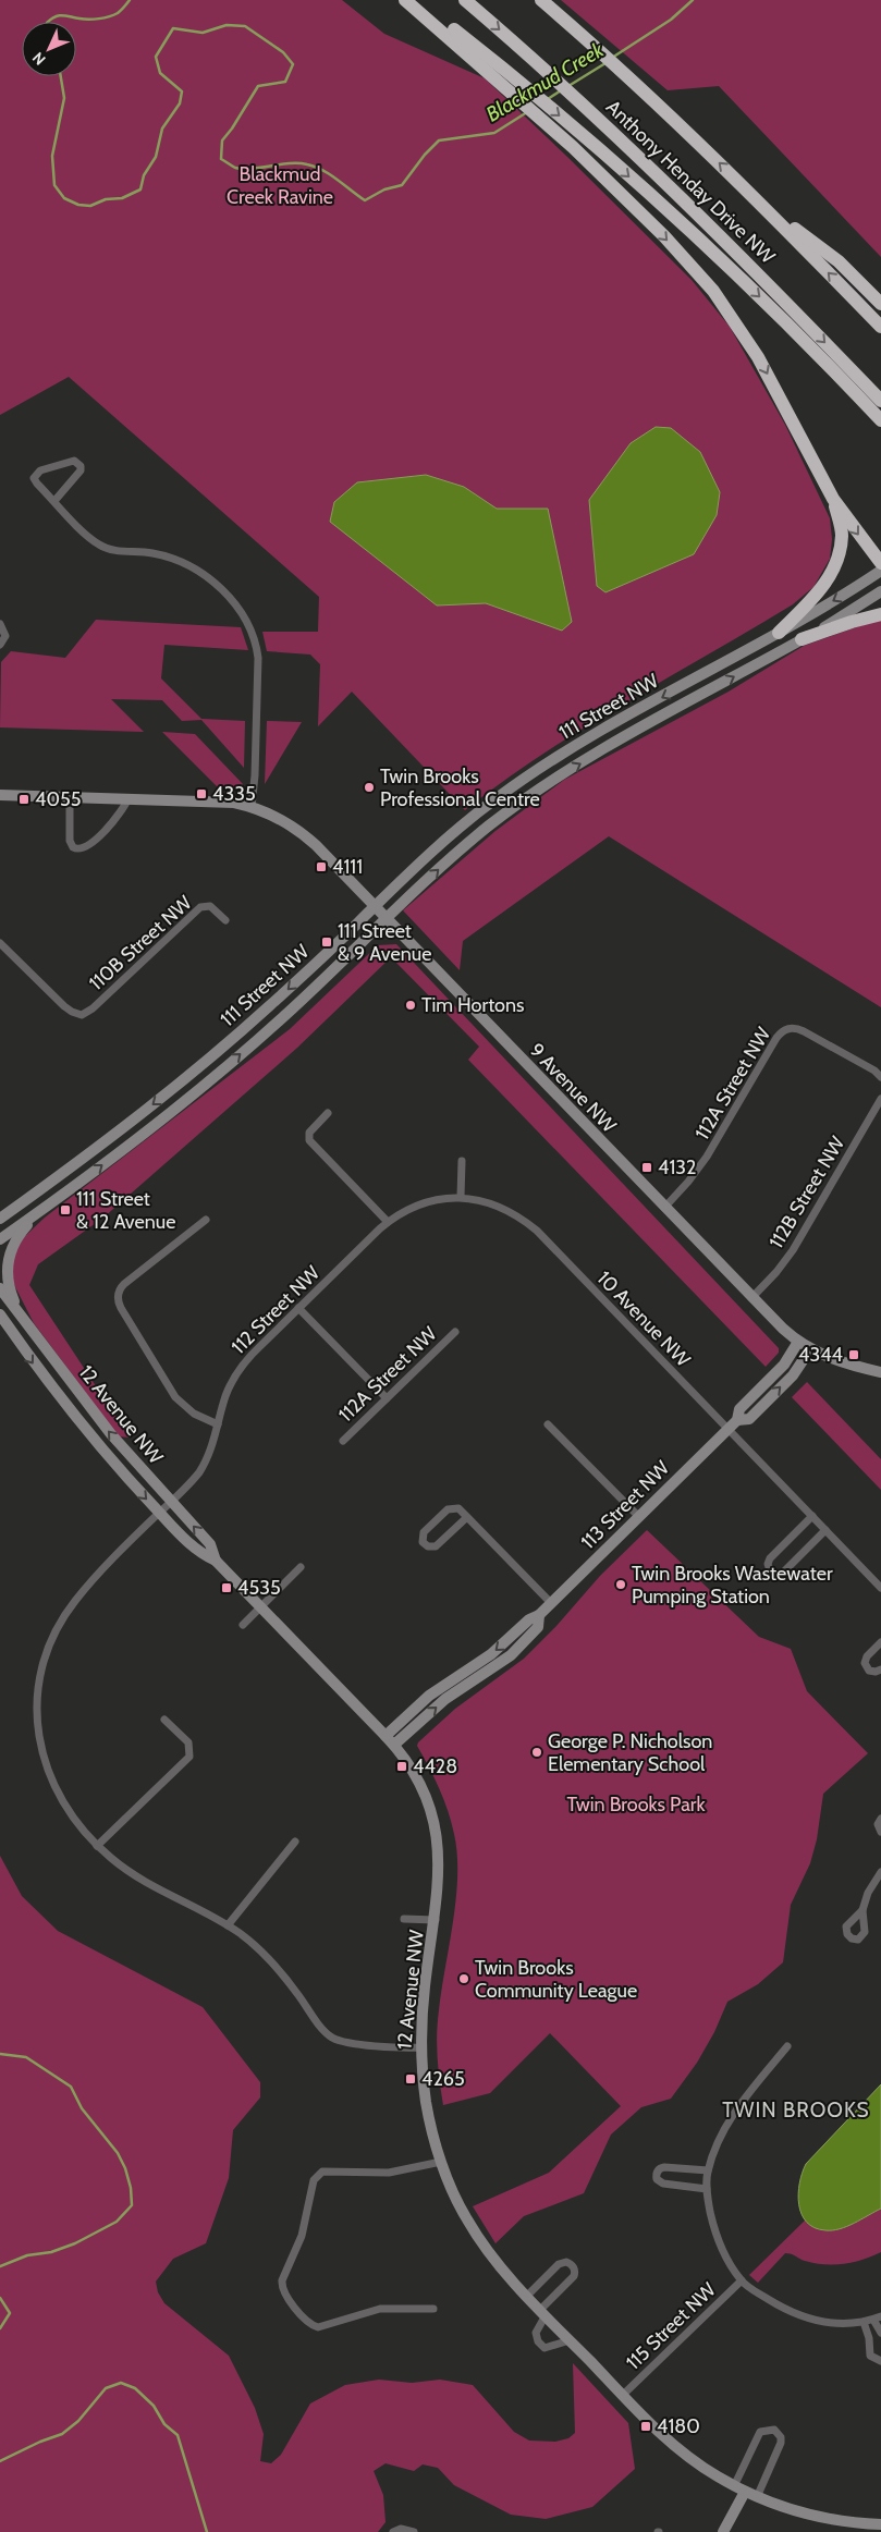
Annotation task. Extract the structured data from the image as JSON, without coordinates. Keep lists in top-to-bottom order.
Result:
{
  "streets": {
    "highway": ["Anthony Henday Drive NW"],
    "street": [
      "111 Street NW",
      "110B Street NW",
      "112A Street NW",
      "9 Avenue NW",
      "112B Street NW",
      "112 Street NW",
      "10 Avenue NW",
      "12 Avenue NW",
      "113 Street NW",
      "115 Street NW"
    ]
  },
  "crossings": [
    ["111 Street NW", "9 Avenue NW"],
    ["112A Street NW", "9 Avenue NW"],
    ["9 Avenue NW", "112B Street NW"],
    ["9 Avenue NW", "113 Street NW"],
    ["112 Street NW", "10 Avenue NW"],
    ["112 Street NW", "12 Avenue NW"],
    ["10 Avenue NW", "113 Street NW"],
    ["12 Avenue NW", "113 Street NW"],
    ["12 Avenue NW", "115 Street NW"]
  ],
  "districts": ["TWIN BROOKS"],
  "water": ["Blackmud Creek"],
  "parks": ["Blackmud Creek Ravine", "Twin Brooks Park"],
  "places": {
    "other": [
      "Twin Brooks Professional Centre",
      "Tim Hortons",
      "Twin Brooks Wastewater Pumping Station",
      "George P. Nicholson Elementary School",
      "Twin Brooks Community League"
    ],
    "transit": [
      "4335",
      "4055",
      "4111",
      "111 Street & 9 Avenue",
      "4132",
      "111 Street & 12 Avenue",
      "4344",
      "4535",
      "4428",
      "4265",
      "4180"
    ]
  },
  "north": "bottom left"
}
